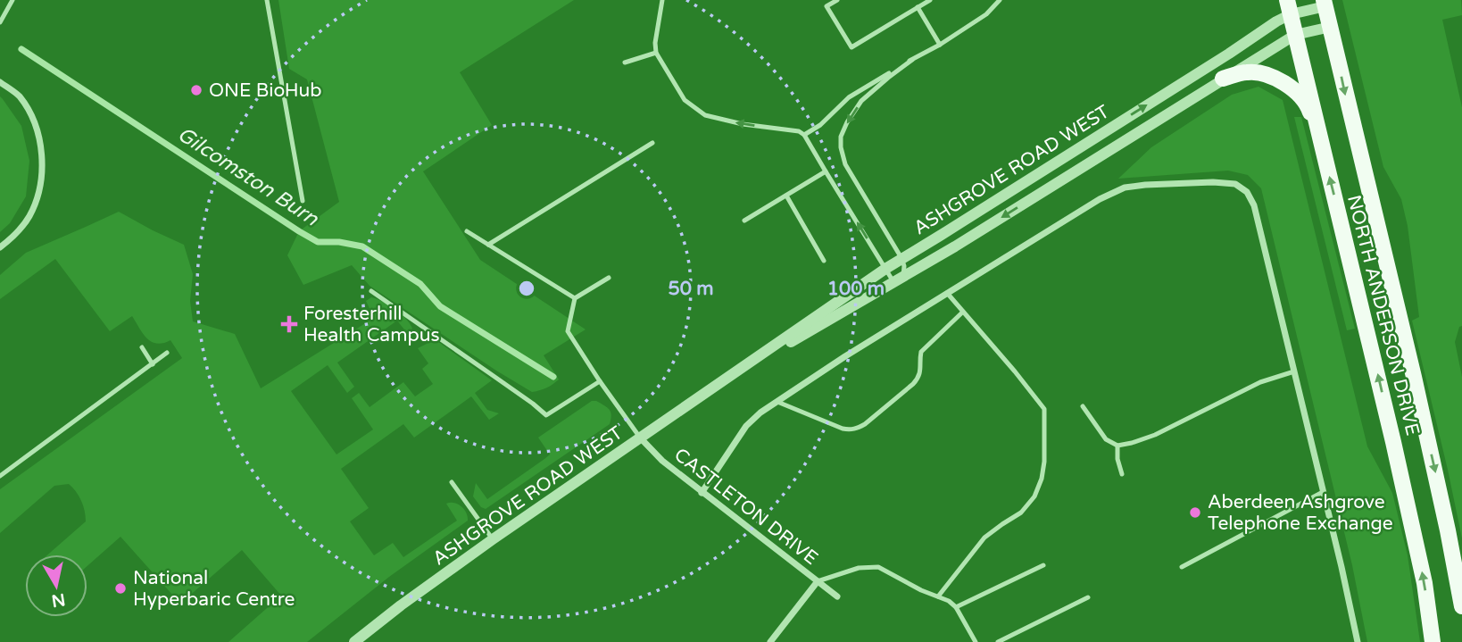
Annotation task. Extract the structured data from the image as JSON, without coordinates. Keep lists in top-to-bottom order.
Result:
{
  "streets": {
    "main road": ["NORTH ANDERSON DRIVE"],
    "street": ["ASHGROVE ROAD WEST", "CASTLETON DRIVE"]
  },
  "crossings": [
    ["ASHGROVE ROAD WEST", "NORTH ANDERSON DRIVE"],
    ["ASHGROVE ROAD WEST", "CASTLETON DRIVE"]
  ],
  "water": ["Gilcomston Burn"],
  "places": {
    "other": ["ONE BioHub", "Aberdeen Ashgrove Telephone Exchange", "National Hyperbaric Centre"],
    "health": ["Foresterhill Health Campus"]
  },
  "north": "bottom",
  "rings": ["50 m", "100 m"]
}
